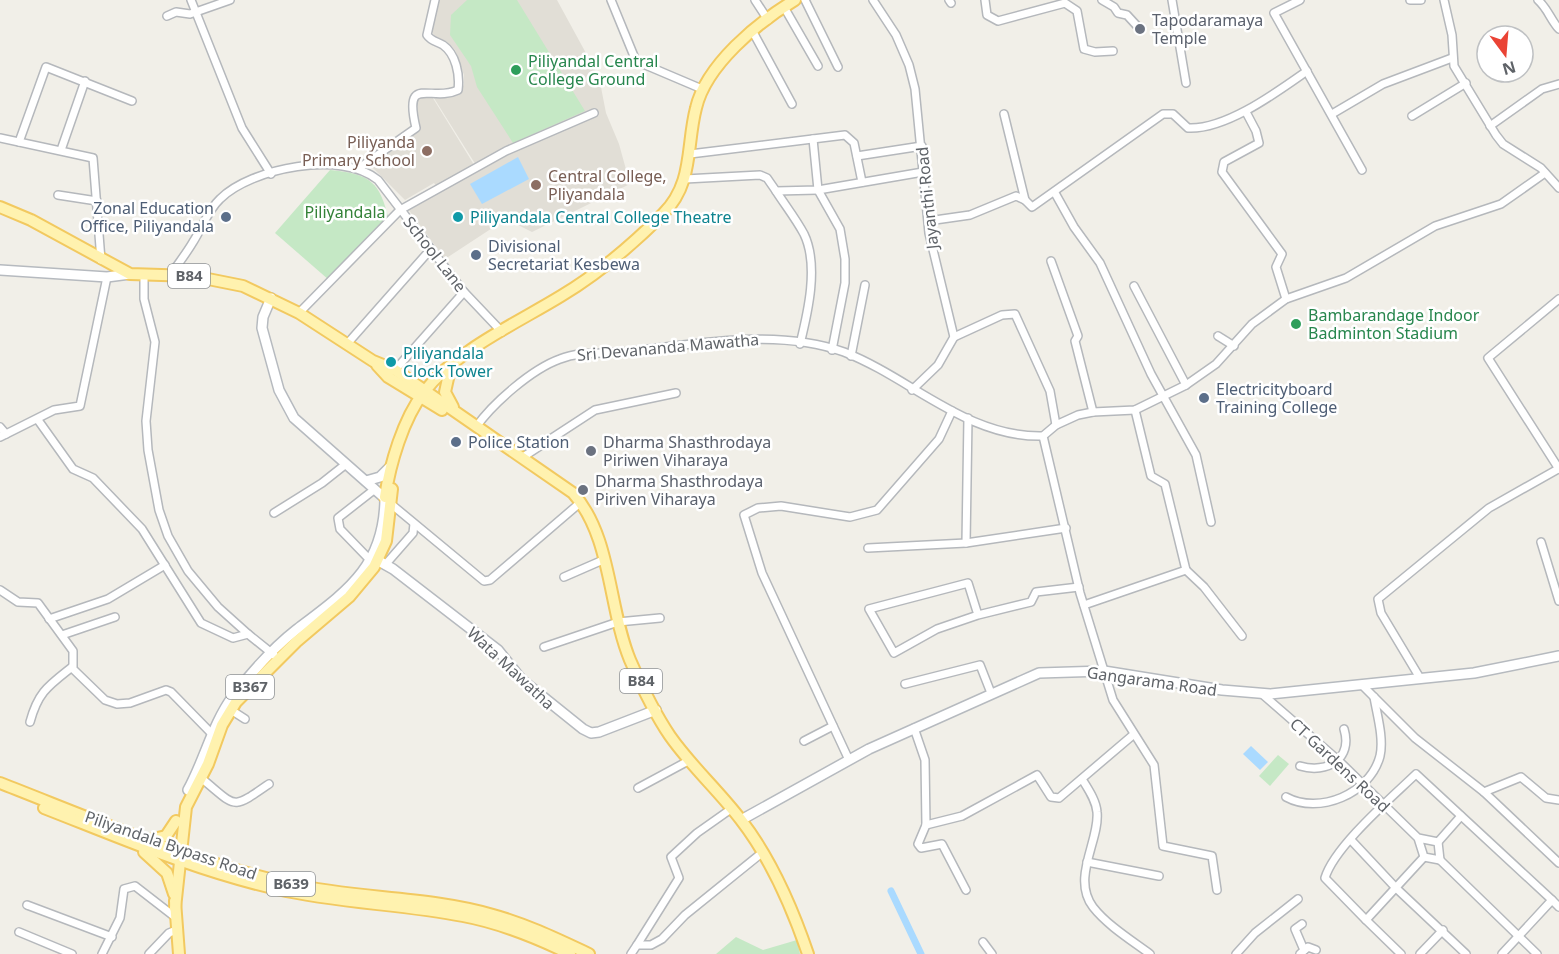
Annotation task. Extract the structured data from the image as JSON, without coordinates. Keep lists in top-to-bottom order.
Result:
{
  "streets": {
    "main road": [
      "B84",
      "B367",
      "Piliyandala Bypass Road",
      "B639"
    ],
    "street": [
      "Jayanthi Road",
      "School Lane",
      "Sri Devananda Mawatha",
      "Wata Mawatha",
      "Gangarama Road",
      "CT Gardens Road"
    ]
  },
  "crossings": [
    ["B84", "Sri Devananda Mawatha"],
    ["B84", "Wata Mawatha"],
    ["B84", "Gangarama Road"],
    ["B84", "B367"],
    ["Wata Mawatha", "B367"],
    ["Gangarama Road", "CT Gardens Road"],
    ["B367", "Piliyandala Bypass Road"]
  ],
  "parks": ["Piliyandala"],
  "places": [
    "Tapodaramaya Temple",
    "Piliyandal Central College Ground",
    "Piliyanda Primary School",
    "Central College, Pliyandala",
    "Zonal Education Office, Piliyandala",
    "Piliyandala Central College Theatre",
    "Divisional Secretariat Kesbewa",
    "Bambarandage Indoor Badminton Stadium",
    "Piliyandala Clock Tower",
    "Electricityboard Training College",
    "Police Station",
    "Dharma Shasthrodaya Piriwen Viharaya",
    "Dharma Shasthrodaya Piriven Viharaya"
  ],
  "north": "bottom"
}
